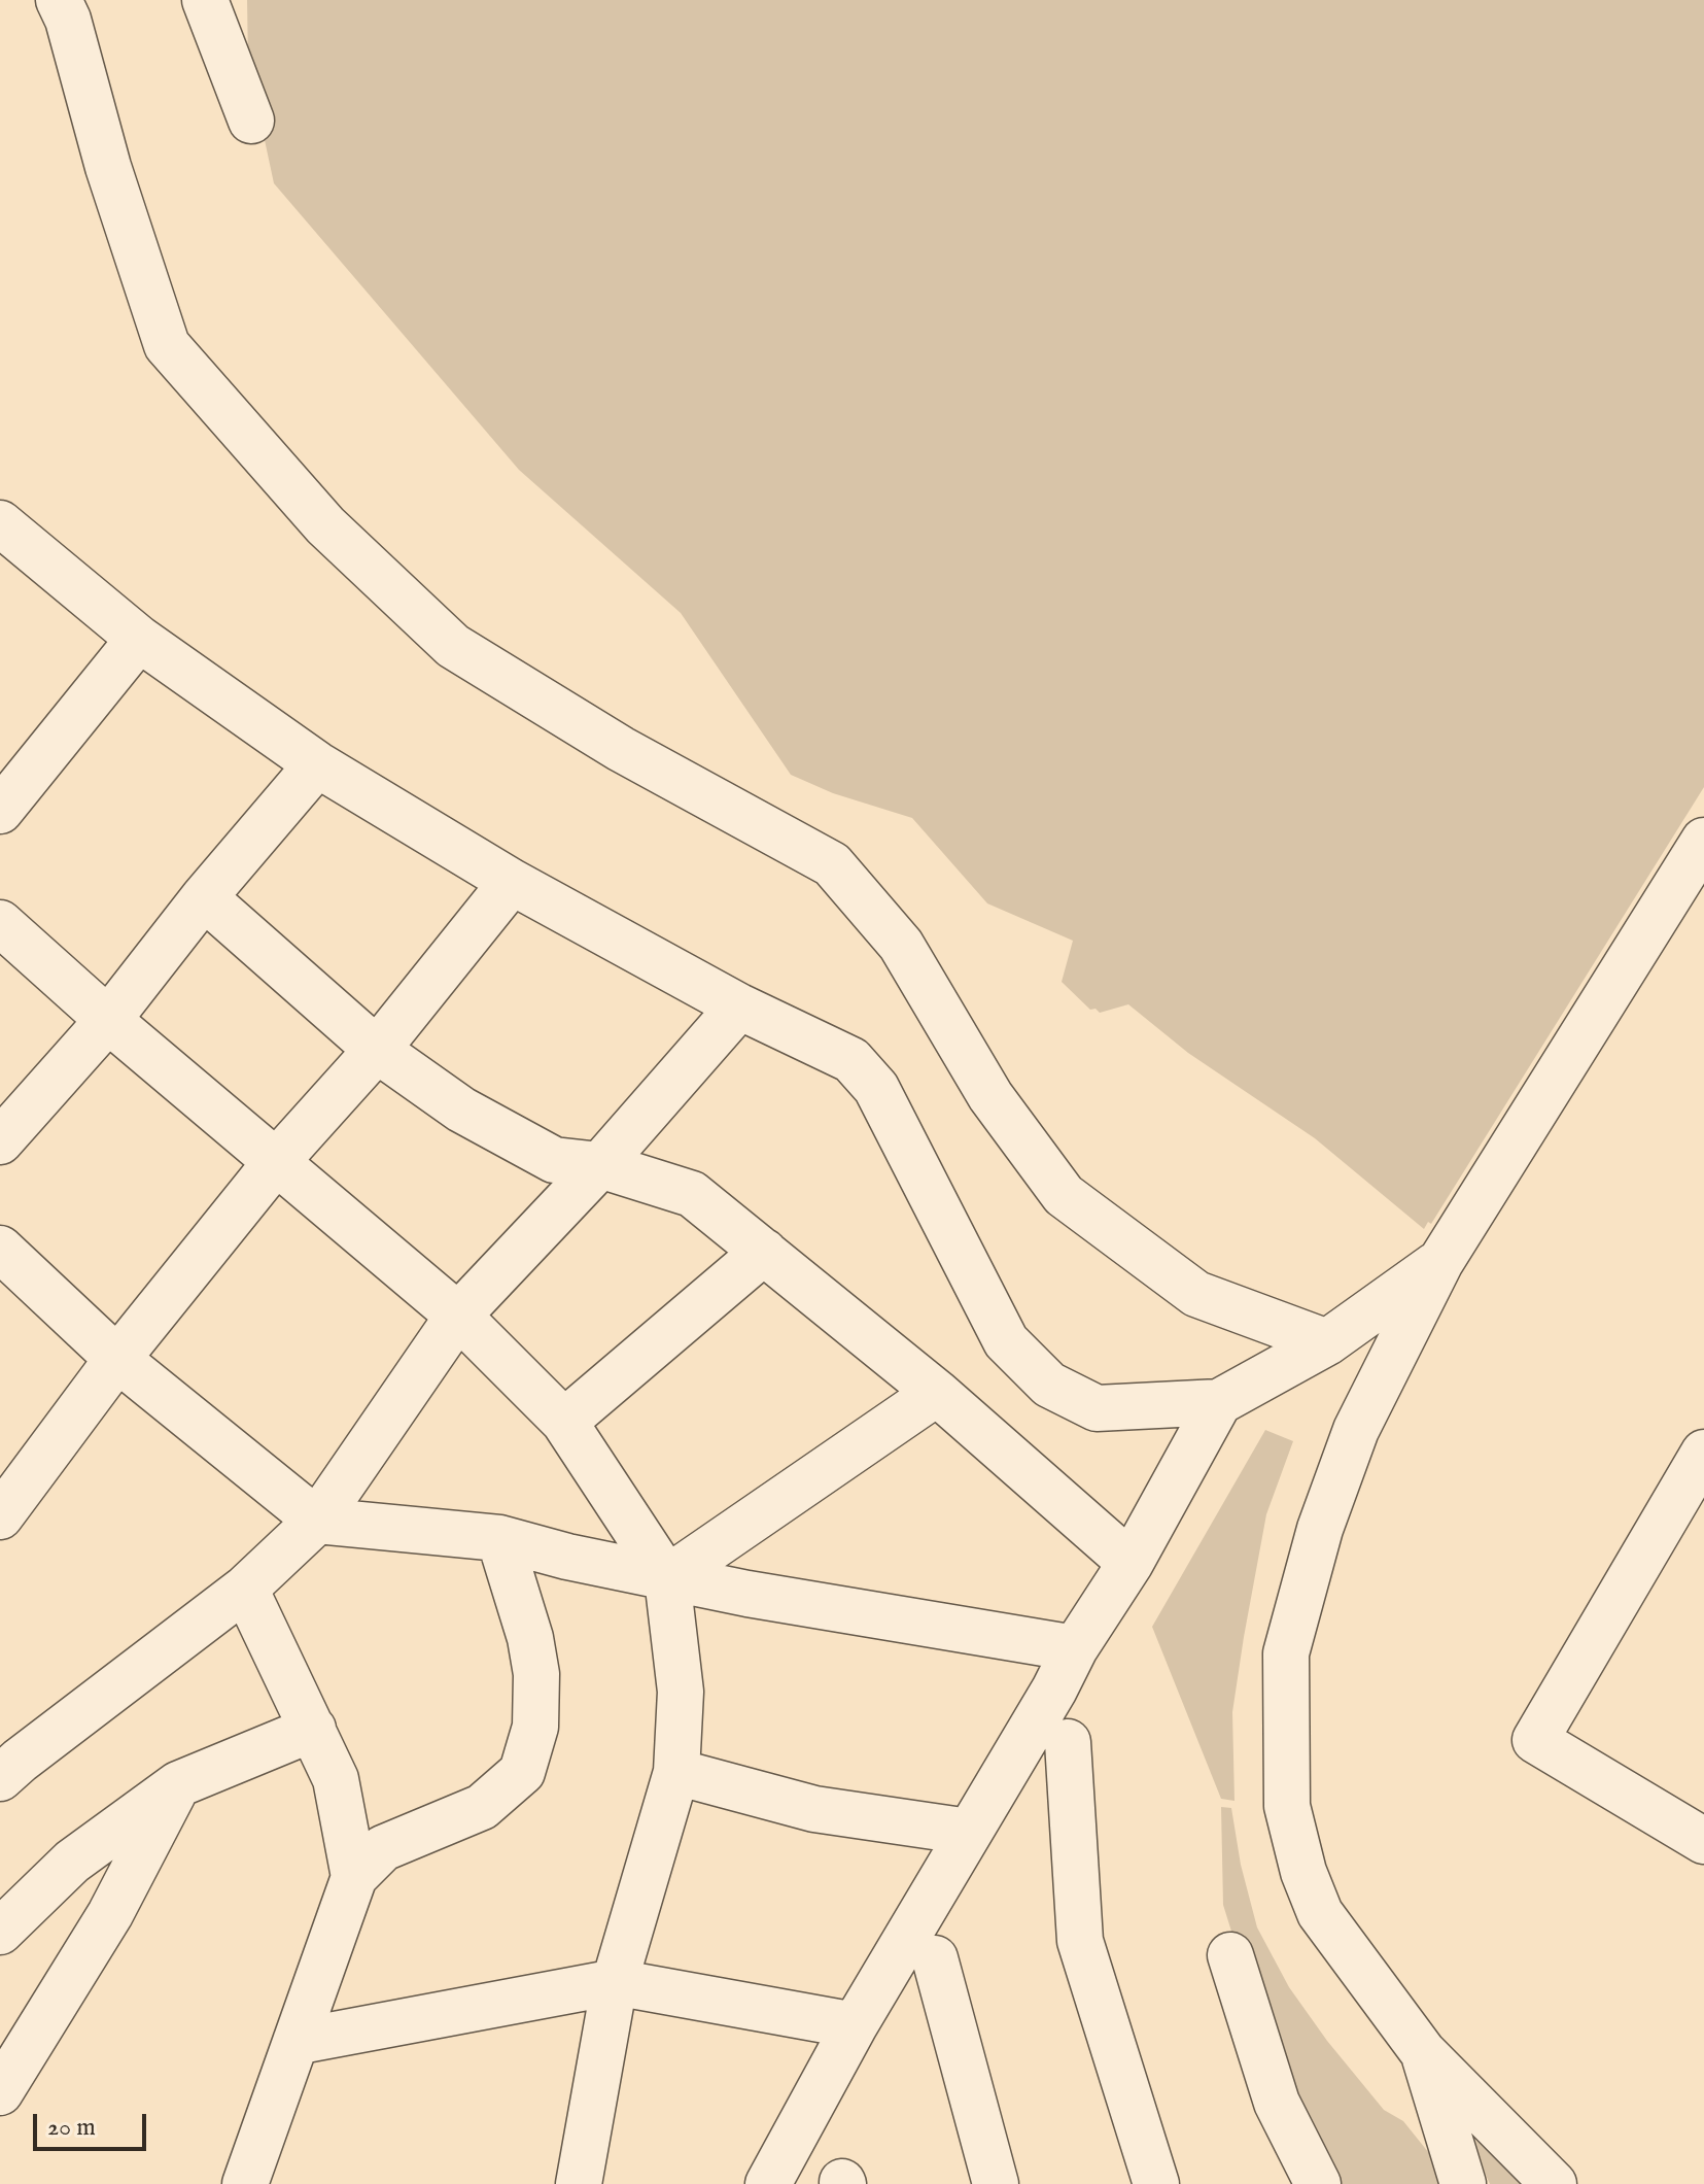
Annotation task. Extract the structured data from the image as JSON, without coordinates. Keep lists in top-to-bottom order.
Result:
{
  "scale_bar": "20 m"
}
